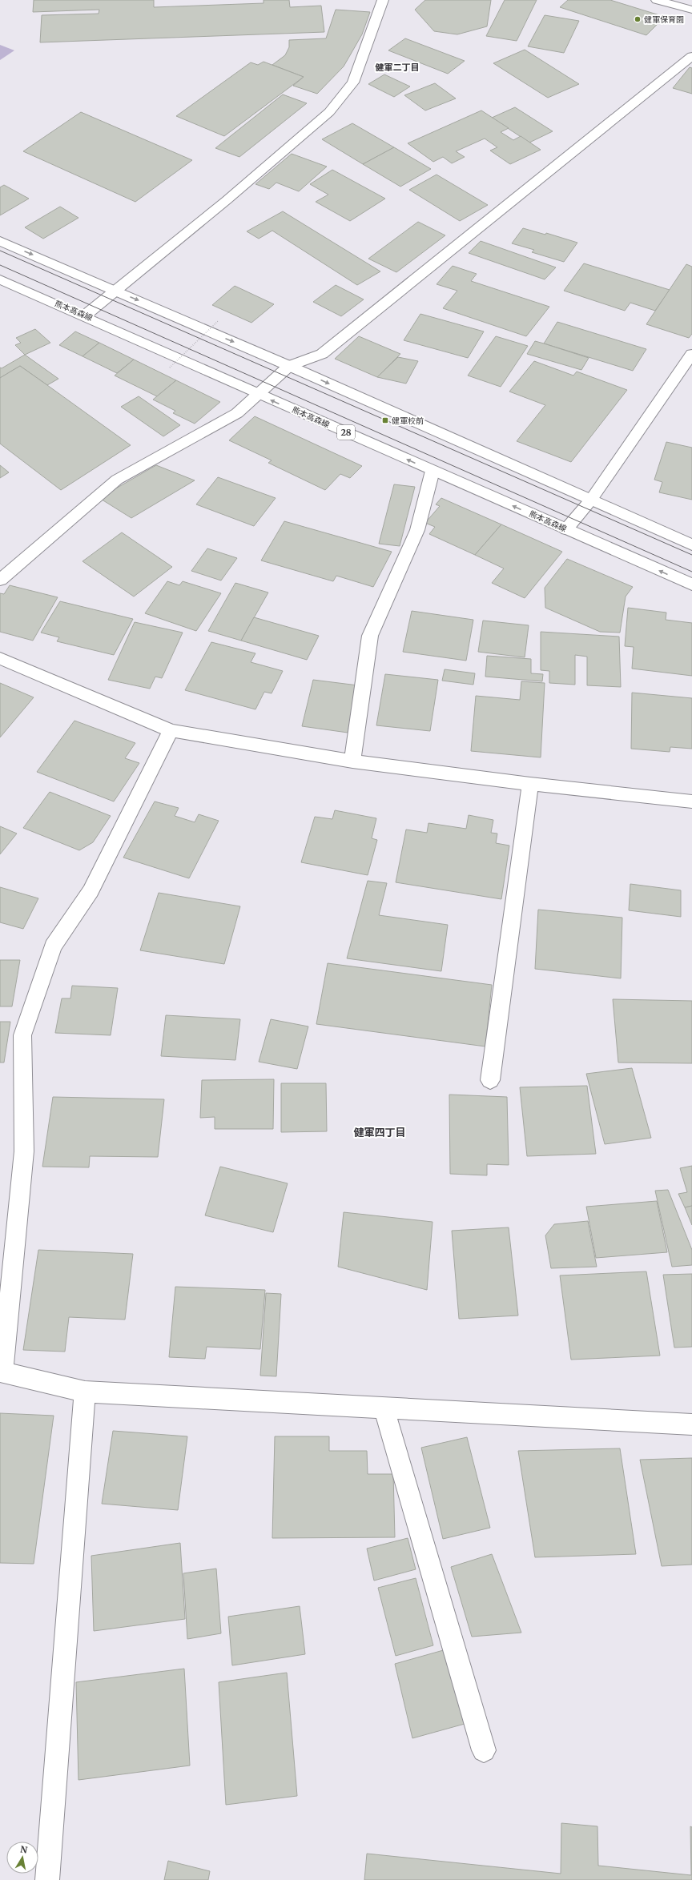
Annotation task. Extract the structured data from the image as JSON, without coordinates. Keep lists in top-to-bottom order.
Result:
{
  "streets": {
    "street": ["熊本高森線", "28"]
  },
  "districts": ["健軍二丁目", "健軍四丁目"],
  "places": {
    "other": ["健軍保育園"],
    "transit": ["健軍校前"]
  },
  "north": "top"
}
